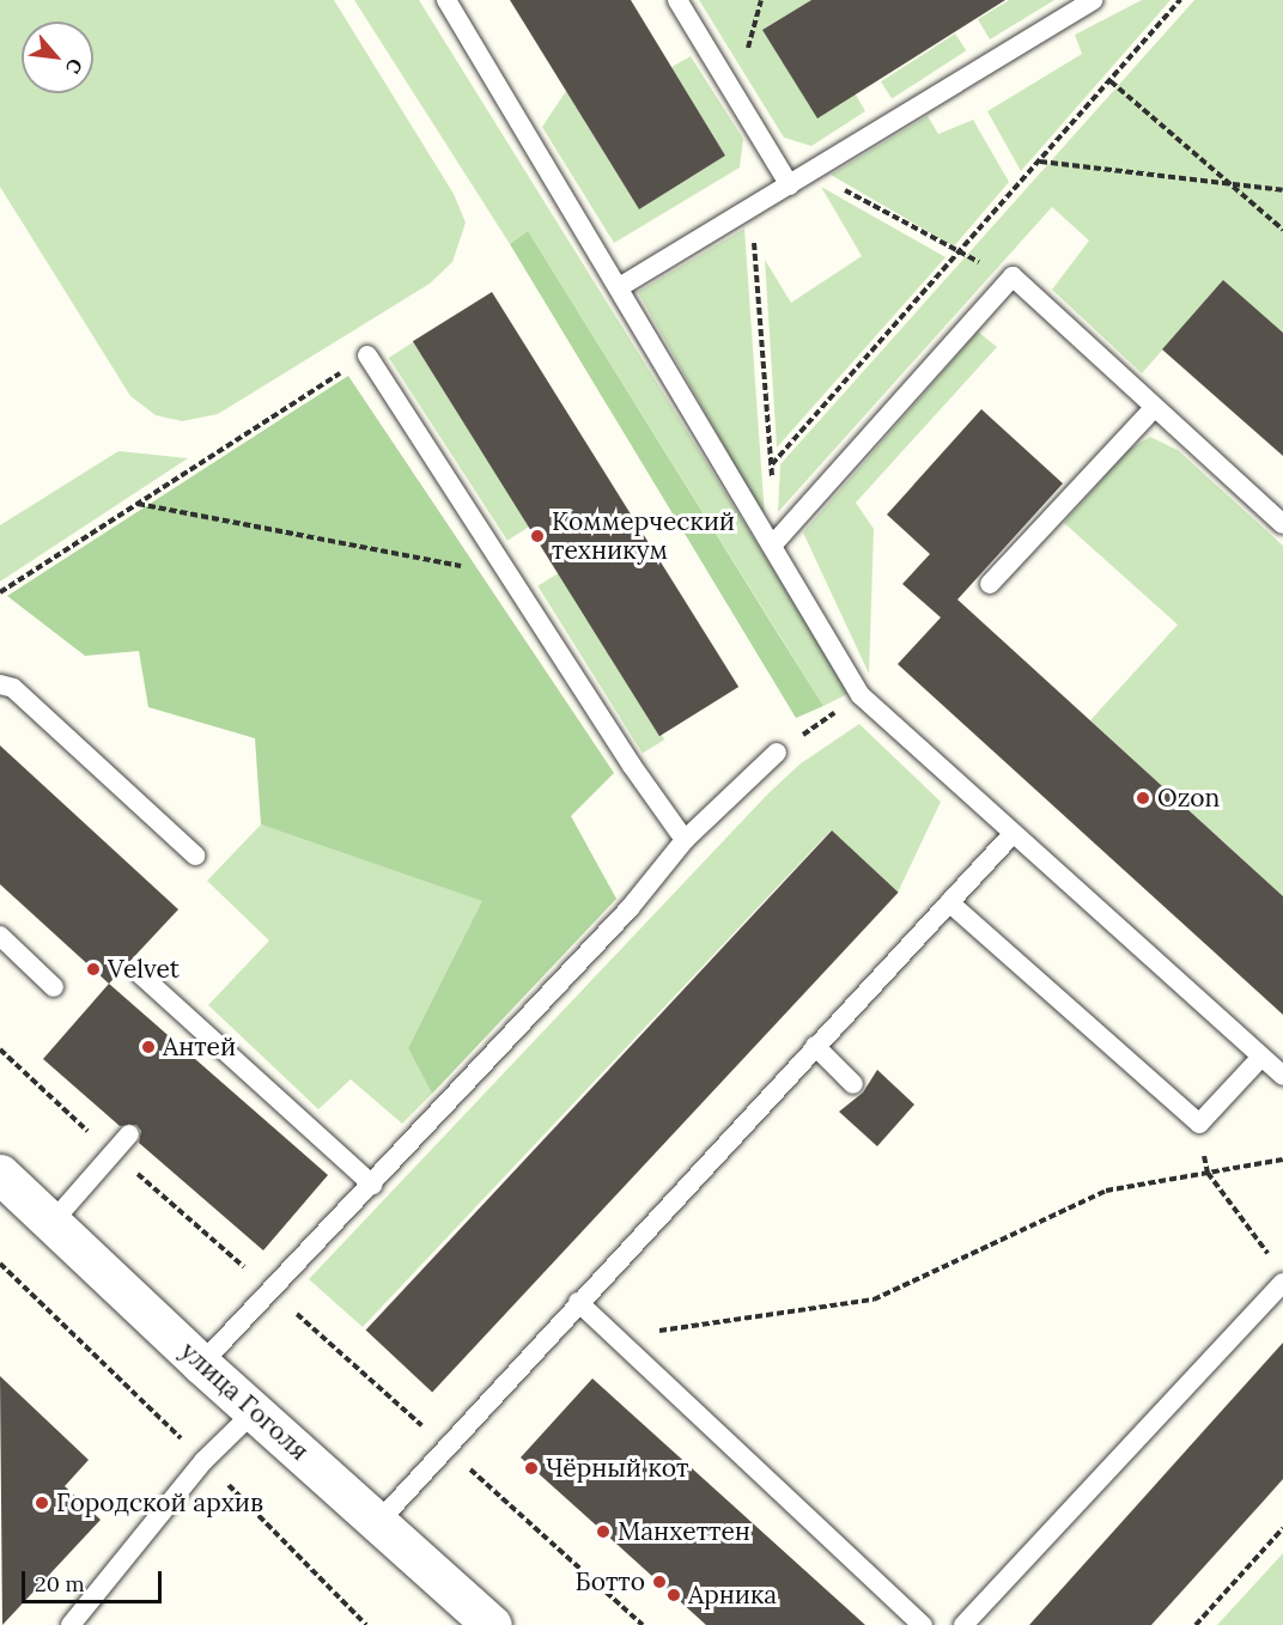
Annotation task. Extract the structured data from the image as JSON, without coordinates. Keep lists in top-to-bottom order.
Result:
{
  "streets": {
    "street": ["улица Гоголя"]
  },
  "places": [
    "Коммерческий техникум",
    "Ozon",
    "Velvet",
    "Антей",
    "Чёрный кот",
    "Городской архив",
    "Манхеттен",
    "Ботто",
    "Арника"
  ],
  "scale_bar": "20 m",
  "north": "bottom right"
}
